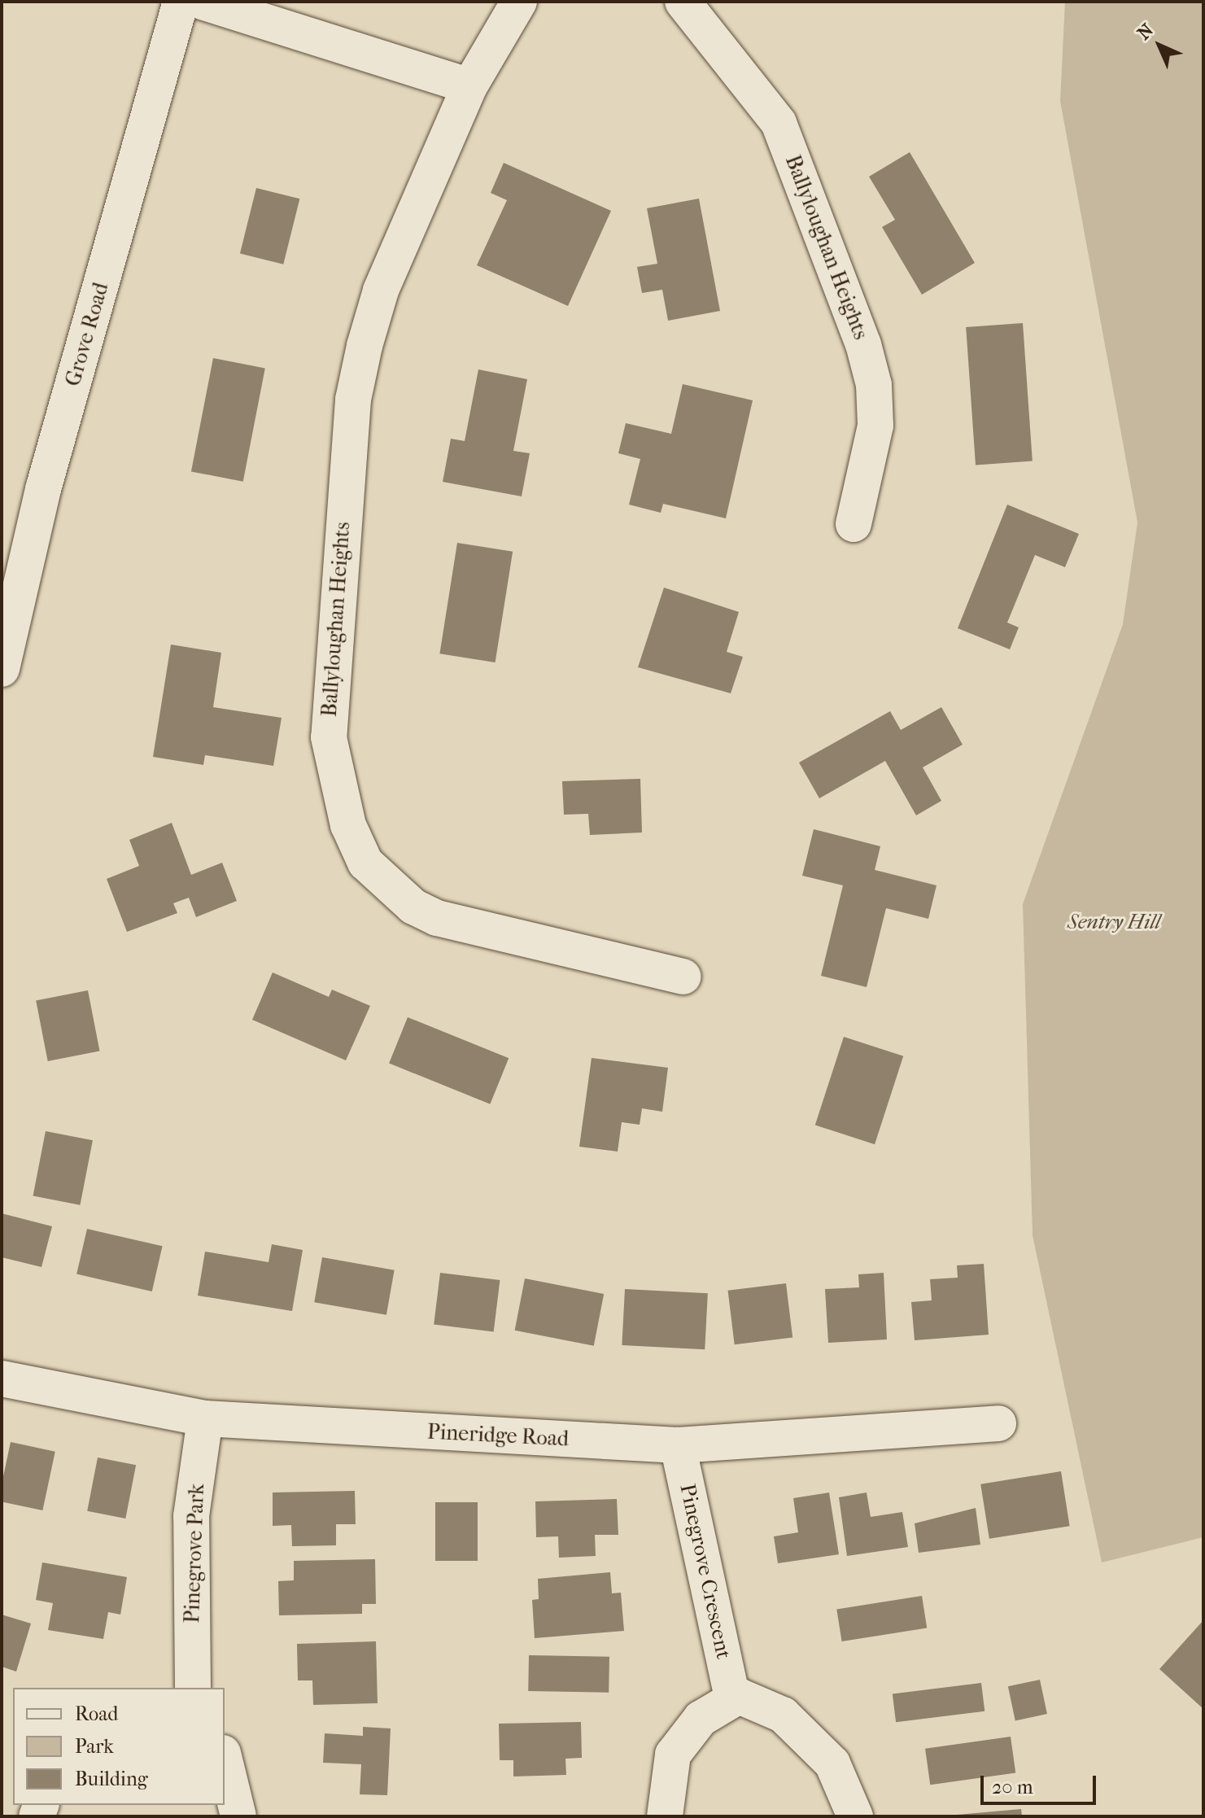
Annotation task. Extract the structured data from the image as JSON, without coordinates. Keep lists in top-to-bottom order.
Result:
{
  "streets": {
    "street": [
      "Ballyloughan Heights",
      "Grove Road",
      "Pineridge Road",
      "Pinegrove Park",
      "Pinegrove Crescent"
    ]
  },
  "crossings": [
    ["Pineridge Road", "Pinegrove Park"],
    ["Pineridge Road", "Pinegrove Crescent"]
  ],
  "parks": ["Sentry Hill"],
  "legend": ["Road", "Park", "Building"],
  "scale_bar": "20 m",
  "north": "top left"
}
